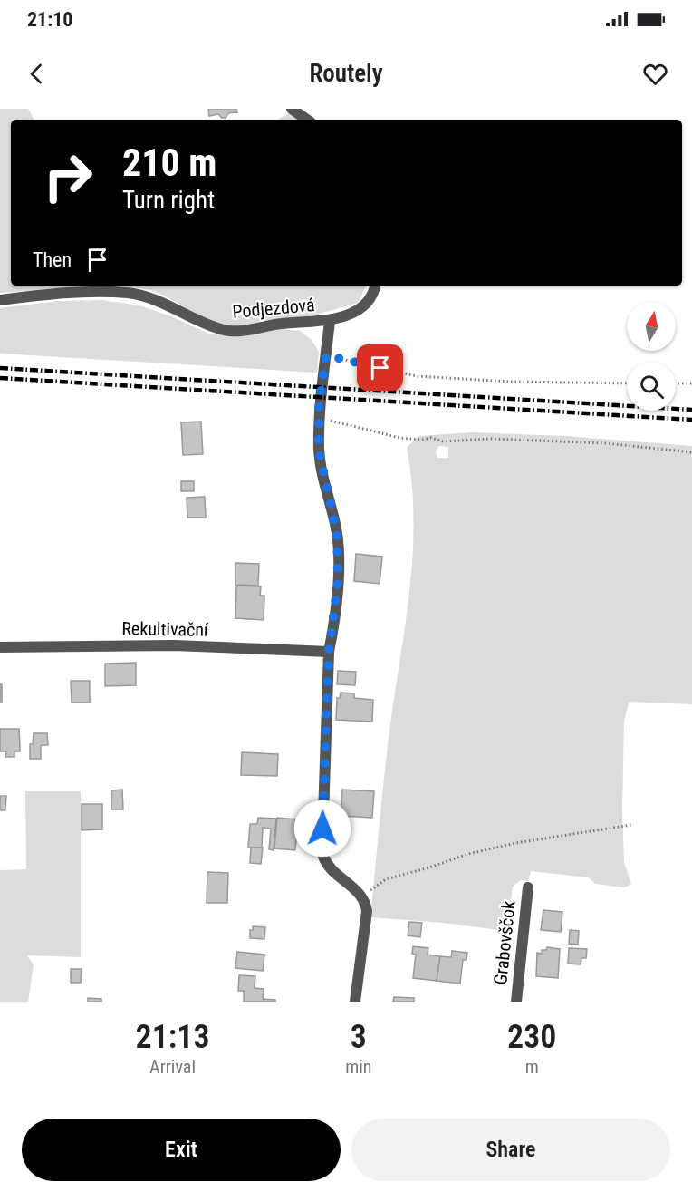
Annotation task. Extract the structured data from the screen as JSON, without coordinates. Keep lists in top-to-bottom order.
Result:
{
  "streets": {
    "street": ["Podjezdová", "Rekultivační", "Grabovščok"]
  },
  "north": "top",
  "page": {
    "status": "21:10",
    "header": "Routely",
    "turn": ["210 m", "Turn right"],
    "then": "Then",
    "eta": [
      "21:13",
      "Arrival",
      "3",
      "min",
      "230",
      "m"
    ],
    "buttons": ["Exit", "Share"]
  }
}
